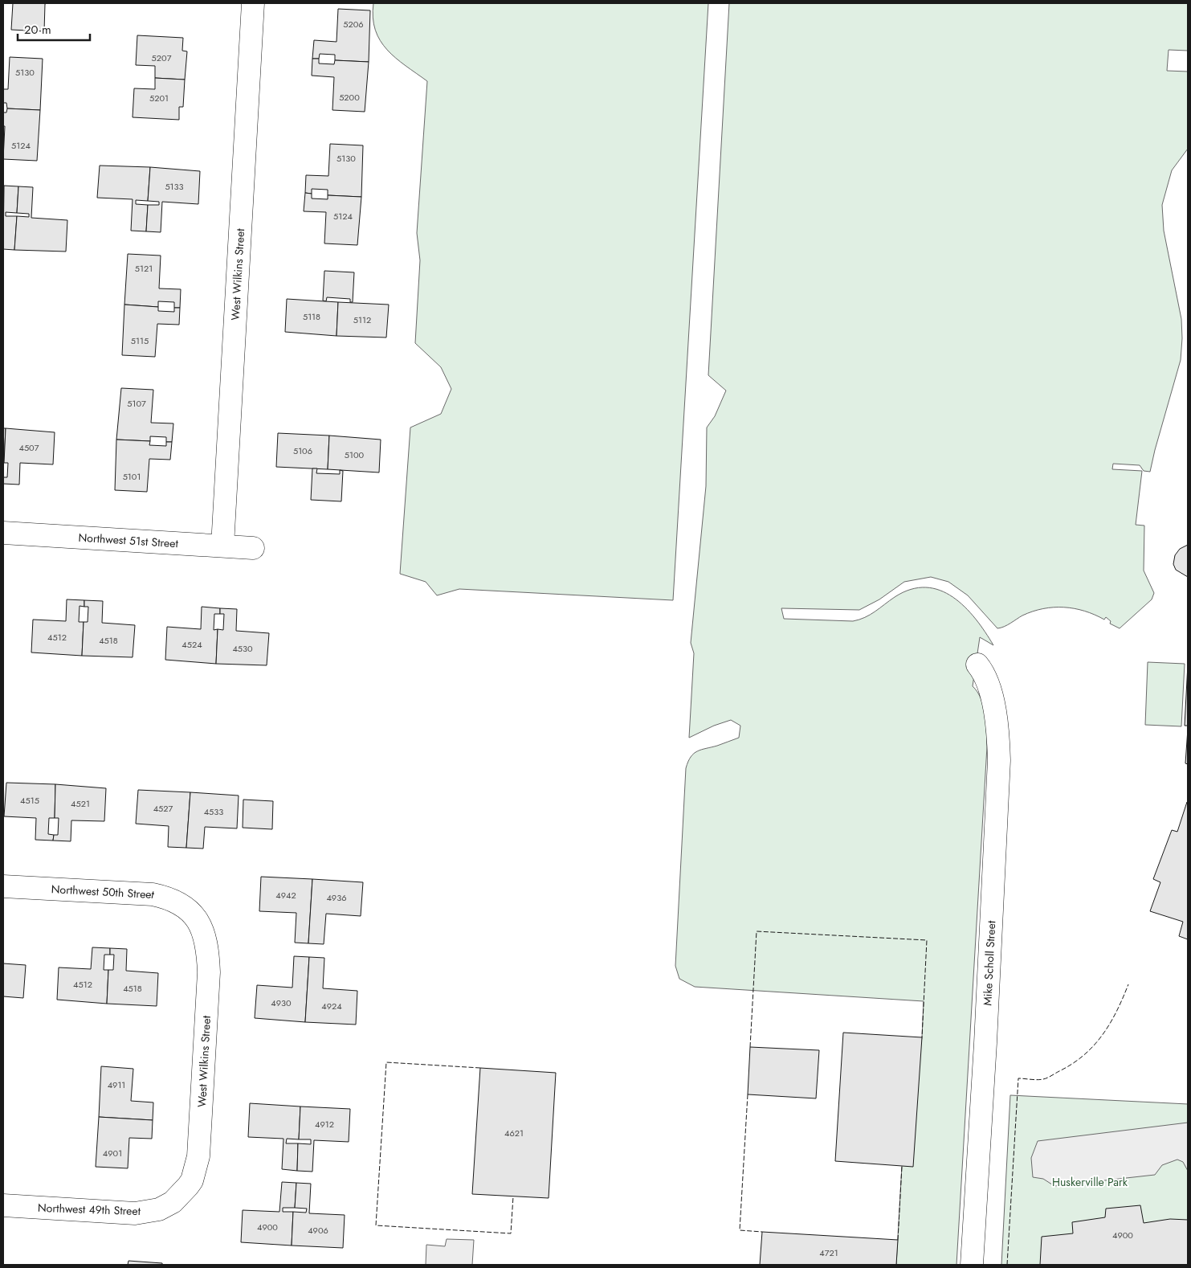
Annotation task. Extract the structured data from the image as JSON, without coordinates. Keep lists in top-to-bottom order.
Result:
{
  "streets": {
    "street": [
      "West Wilkins Street",
      "Northwest 51st Street",
      "Northwest 50th Street",
      "Mike Scholl Street",
      "Northwest 49th Street"
    ]
  },
  "crossings": [
    ["West Wilkins Street", "Northwest 51st Street"],
    ["West Wilkins Street", "Northwest 50th Street"],
    ["West Wilkins Street", "Northwest 49th Street"]
  ],
  "parks": ["Huskerville Park"],
  "house_numbers": [
    "5206",
    "5207",
    "5130",
    "5200",
    "5201",
    "5124",
    "5130",
    "5133",
    "5124",
    "5121",
    "5118",
    "5112",
    "5115",
    "5107",
    "4507",
    "5106",
    "5100",
    "5101",
    "4512",
    "4518",
    "4524",
    "4530",
    "4515",
    "4521",
    "4527",
    "4533",
    "4942",
    "4936",
    "4512",
    "4518",
    "4930",
    "4924",
    "4911",
    "4912",
    "4621",
    "4901",
    "4900",
    "4906",
    "4900",
    "4721"
  ],
  "scale_bar": "20 m"
}
